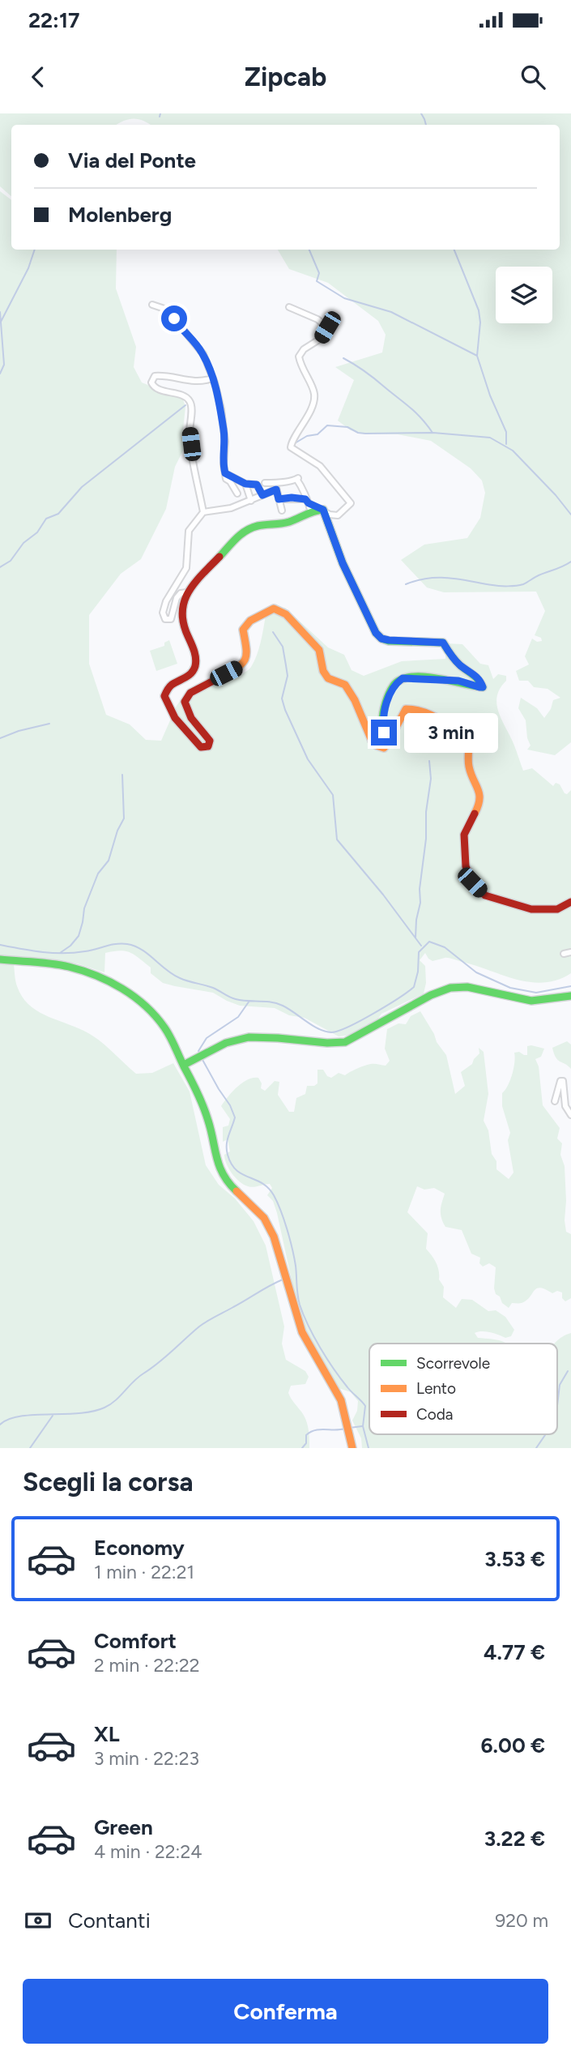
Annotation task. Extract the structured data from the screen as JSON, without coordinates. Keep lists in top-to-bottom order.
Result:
{
  "legend": ["Scorrevole", "Lento", "Coda"],
  "page": {
    "status": "22:17",
    "header": "Zipcab",
    "banner": ["Via del Ponte", "Molenberg"],
    "bubble": "3 min",
    "heading": "Scegli la corsa",
    "list": [
      {
        "name": "Economy",
        "note": "1 min · 22:21",
        "value": "3.53 €"
      },
      {
        "name": "Comfort",
        "note": "2 min · 22:22",
        "value": "4.77 €"
      },
      {
        "name": "XL",
        "note": "3 min · 22:23",
        "value": "6.00 €"
      },
      {
        "name": "Green",
        "note": "4 min · 22:24",
        "value": "3.22 €"
      }
    ],
    "pay": ["Contanti", "920 m"],
    "buttons": "Conferma"
  }
}
